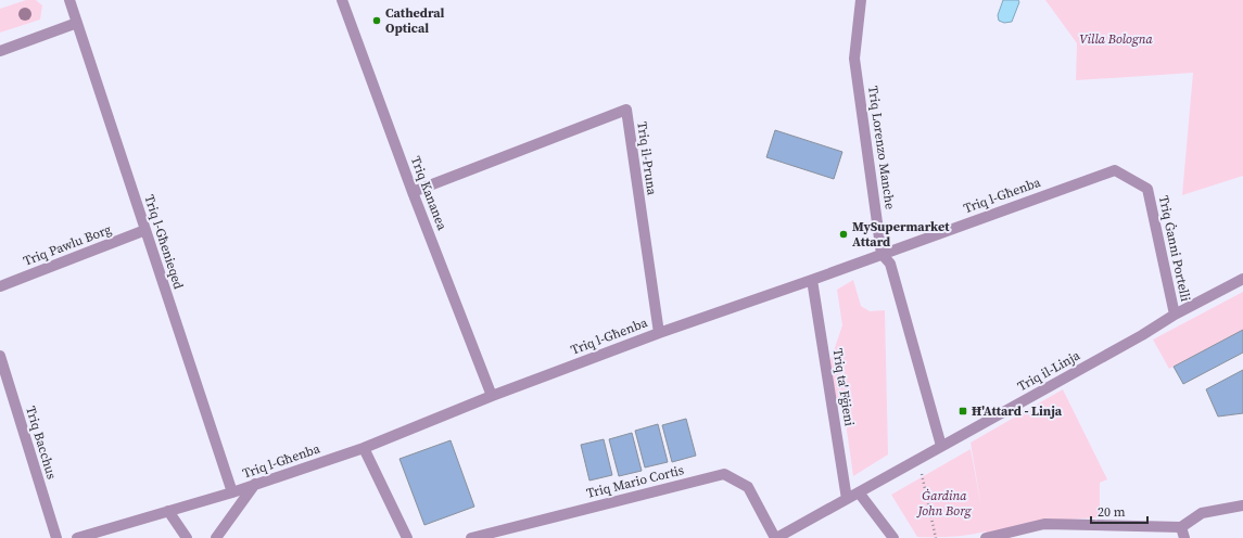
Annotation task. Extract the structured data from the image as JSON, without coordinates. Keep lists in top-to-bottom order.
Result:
{
  "streets": {
    "street": [
      "Triq Lorenzo Manche",
      "Triq il-Pruna",
      "Triq Kananea",
      "Triq l-Għenba",
      "Triq l-Għenieqed",
      "Triq Pawlu Borg",
      "Triq Ġanni Portelli",
      "Triq il-Linja",
      "Triq ta' Fġieni",
      "Triq Bacchus",
      "Triq Mario Cortis"
    ]
  },
  "crossings": [
    ["Triq Lorenzo Manche", "Triq l-Għenba"],
    ["Triq Lorenzo Manche", "Triq il-Linja"],
    ["Triq il-Pruna", "Triq Kananea"],
    ["Triq il-Pruna", "Triq l-Għenba"],
    ["Triq Kananea", "Triq l-Għenba"],
    ["Triq l-Għenba", "Triq l-Għenieqed"],
    ["Triq l-Għenba", "Triq Ġanni Portelli"],
    ["Triq l-Għenba", "Triq ta' Fġieni"],
    ["Triq l-Għenieqed", "Triq Pawlu Borg"],
    ["Triq Ġanni Portelli", "Triq il-Linja"],
    ["Triq il-Linja", "Triq ta' Fġieni"],
    ["Triq il-Linja", "Triq Mario Cortis"]
  ],
  "parks": ["Villa Bologna", "Ġardina John Borg"],
  "places": {
    "other": ["Cathedral Optical", "MySupermarket Attard"],
    "transit": ["Ħ'Attard - Linja"]
  },
  "scale_bar": "20 m"
}
